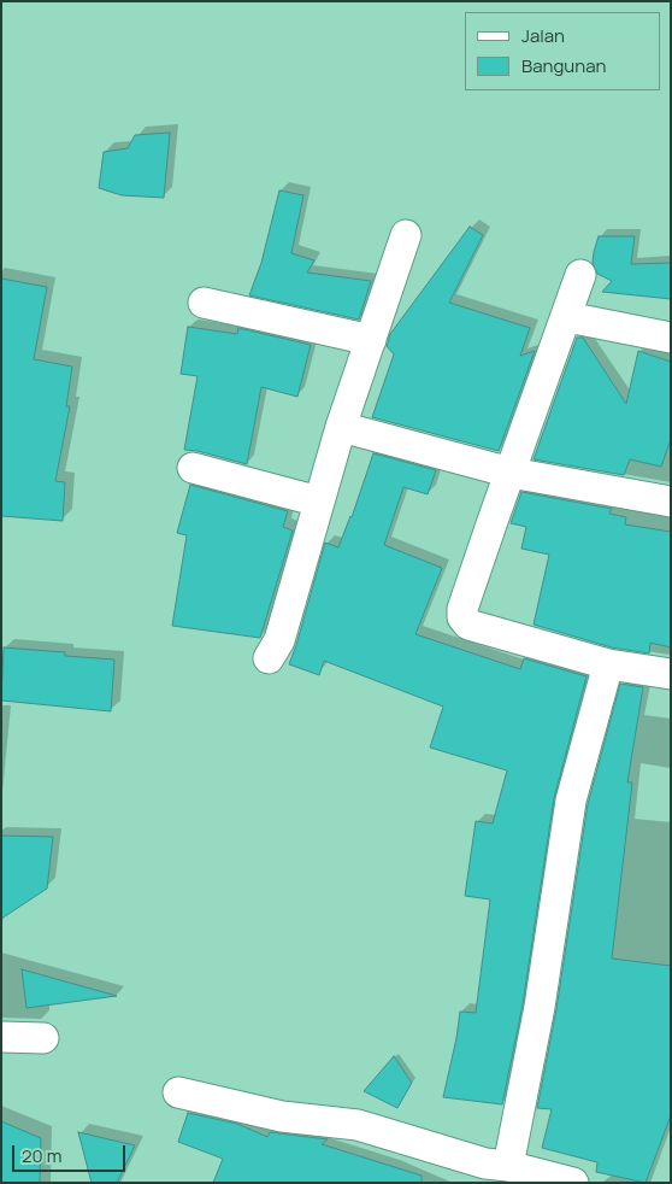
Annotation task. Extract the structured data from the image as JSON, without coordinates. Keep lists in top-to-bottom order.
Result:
{
  "legend": ["Jalan", "Bangunan"],
  "scale_bar": "20 m"
}
